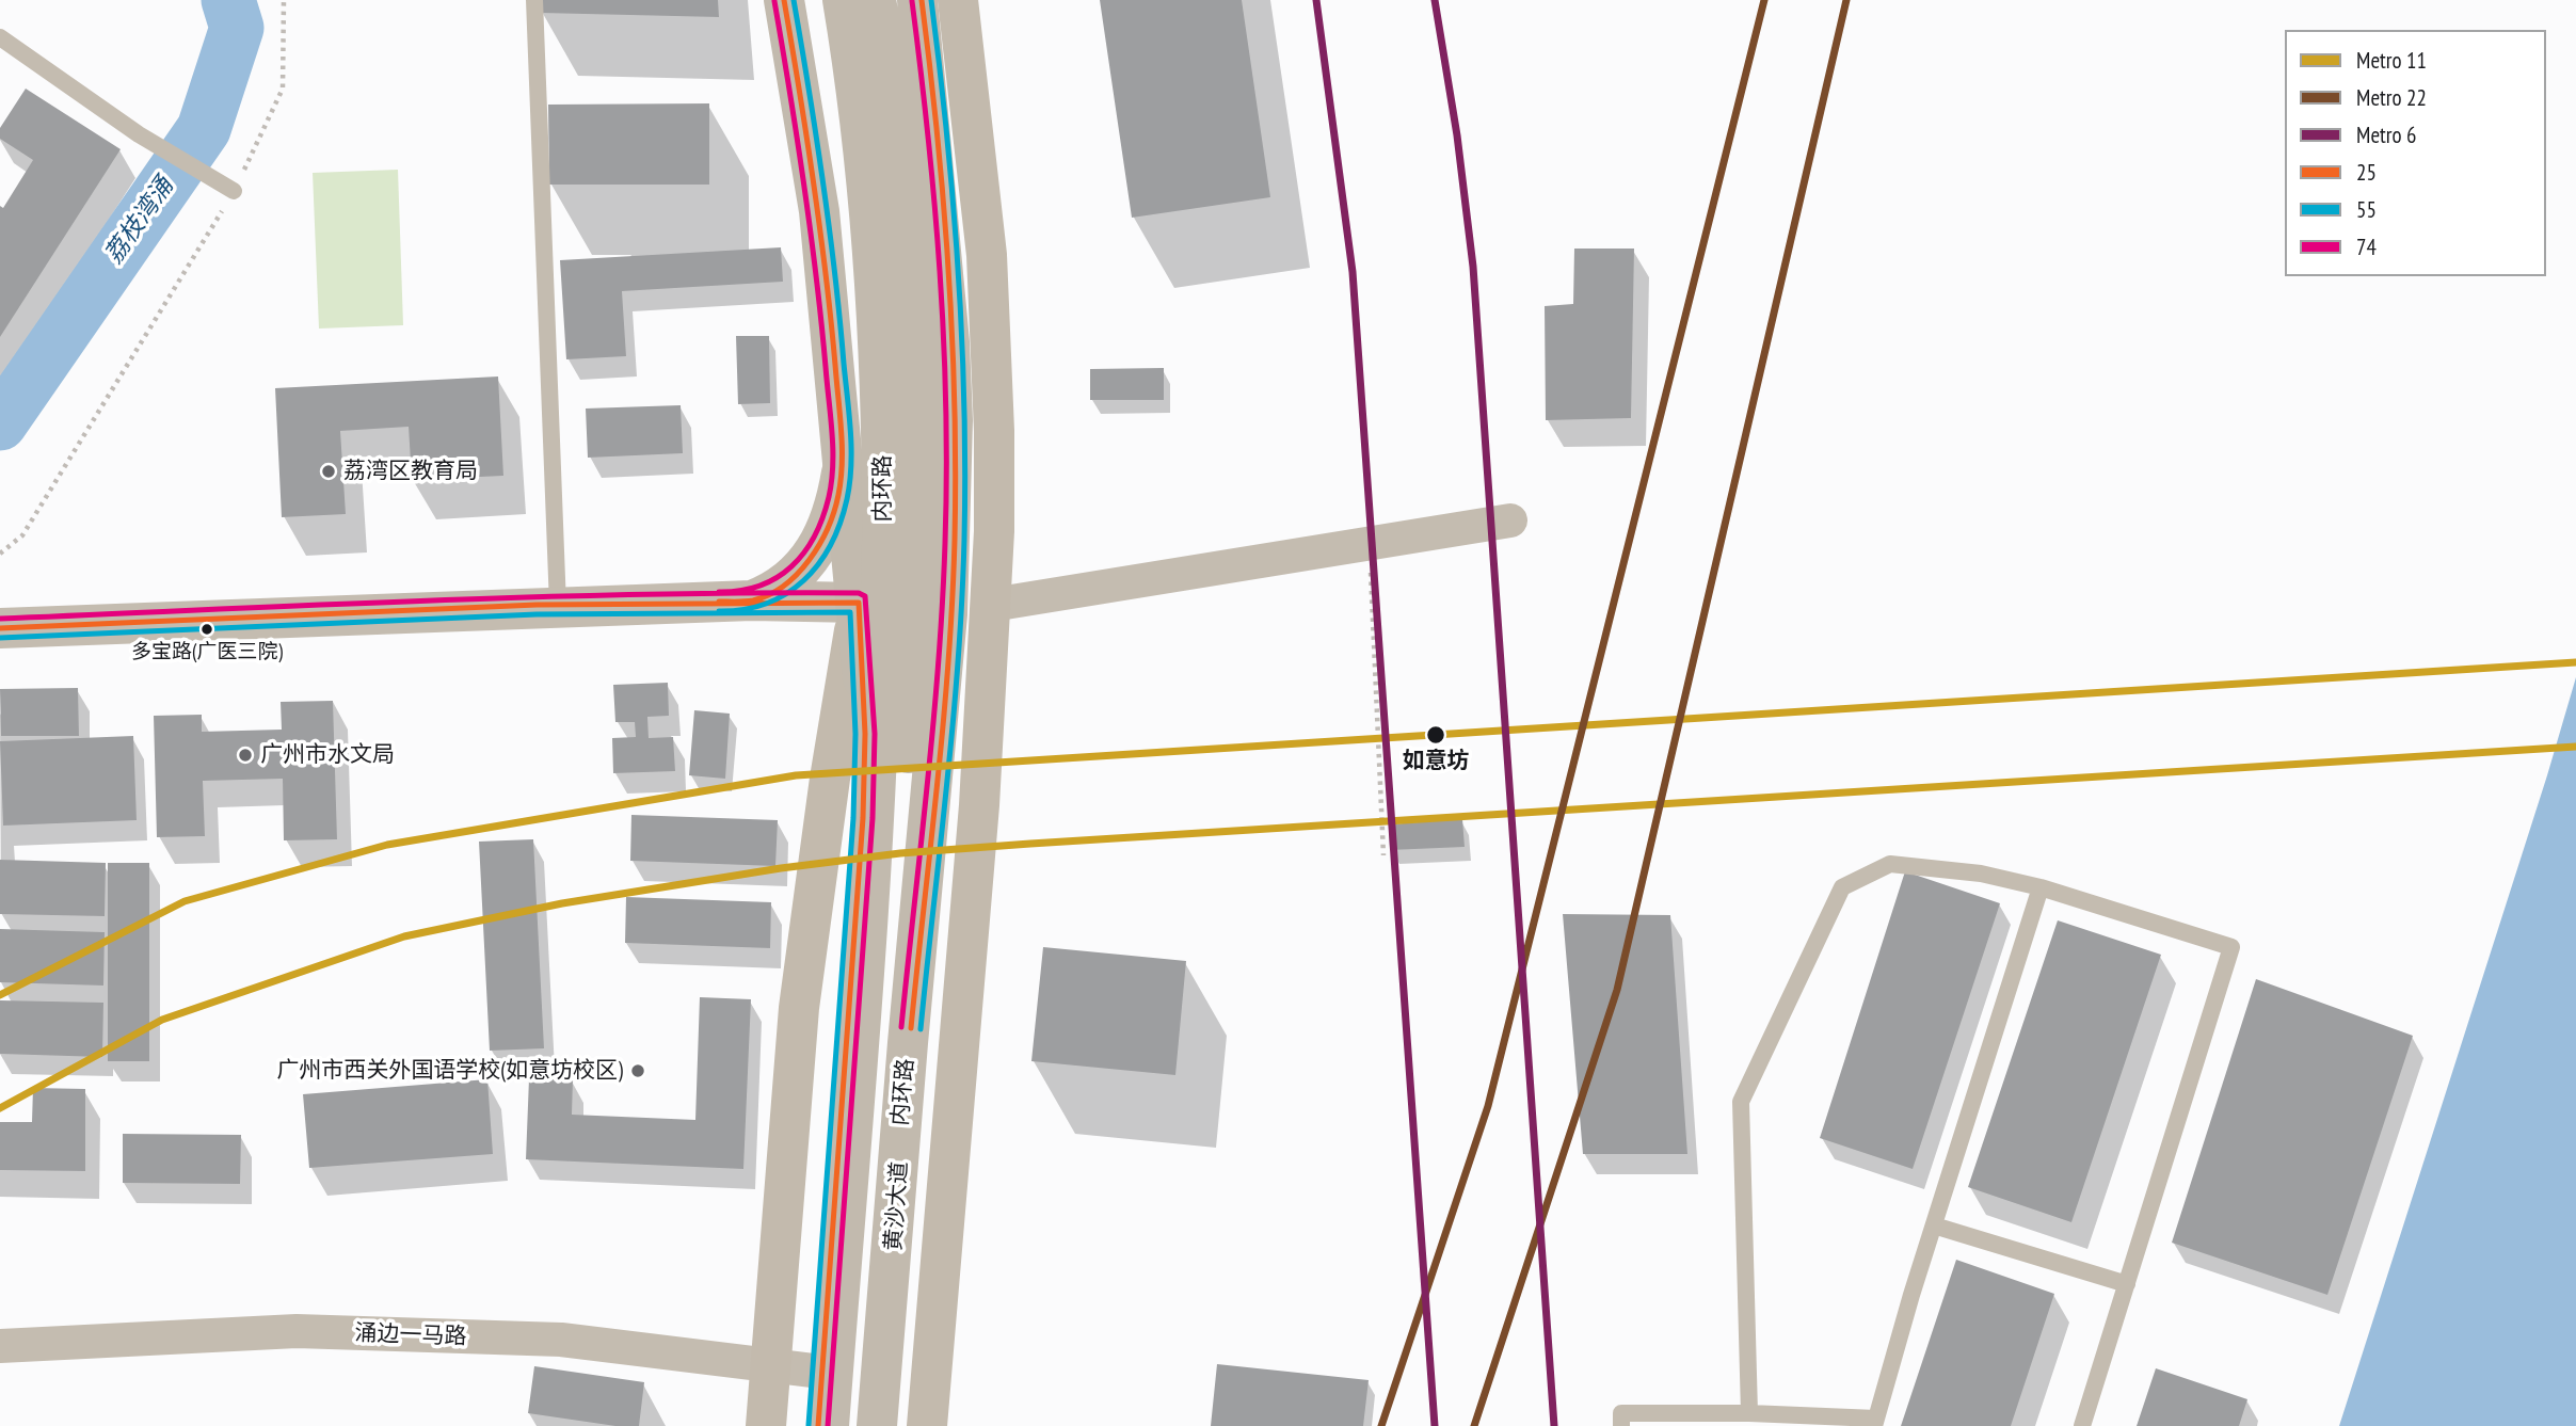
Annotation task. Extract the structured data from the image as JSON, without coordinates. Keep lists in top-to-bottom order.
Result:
{
  "streets": {
    "highway": ["内环路", "黄沙大道"],
    "street": ["涌边一马路"]
  },
  "crossings": [
    ["内环路", "黄沙大道"]
  ],
  "water": ["荔枝湾涌"],
  "places": [
    "荔湾区教育局",
    "多宝路(广医三院)",
    "如意坊",
    "广州市水文局",
    "广州市西关外国语学校(如意坊校区)"
  ],
  "lines": [
    "metro line 22",
    "metro line 6",
    "transit line 25",
    "transit line 55",
    "transit line 74",
    "metro line 11"
  ],
  "legend": [
    "Metro 11",
    "Metro 22",
    "Metro 6",
    "25",
    "55",
    "74"
  ]
}
